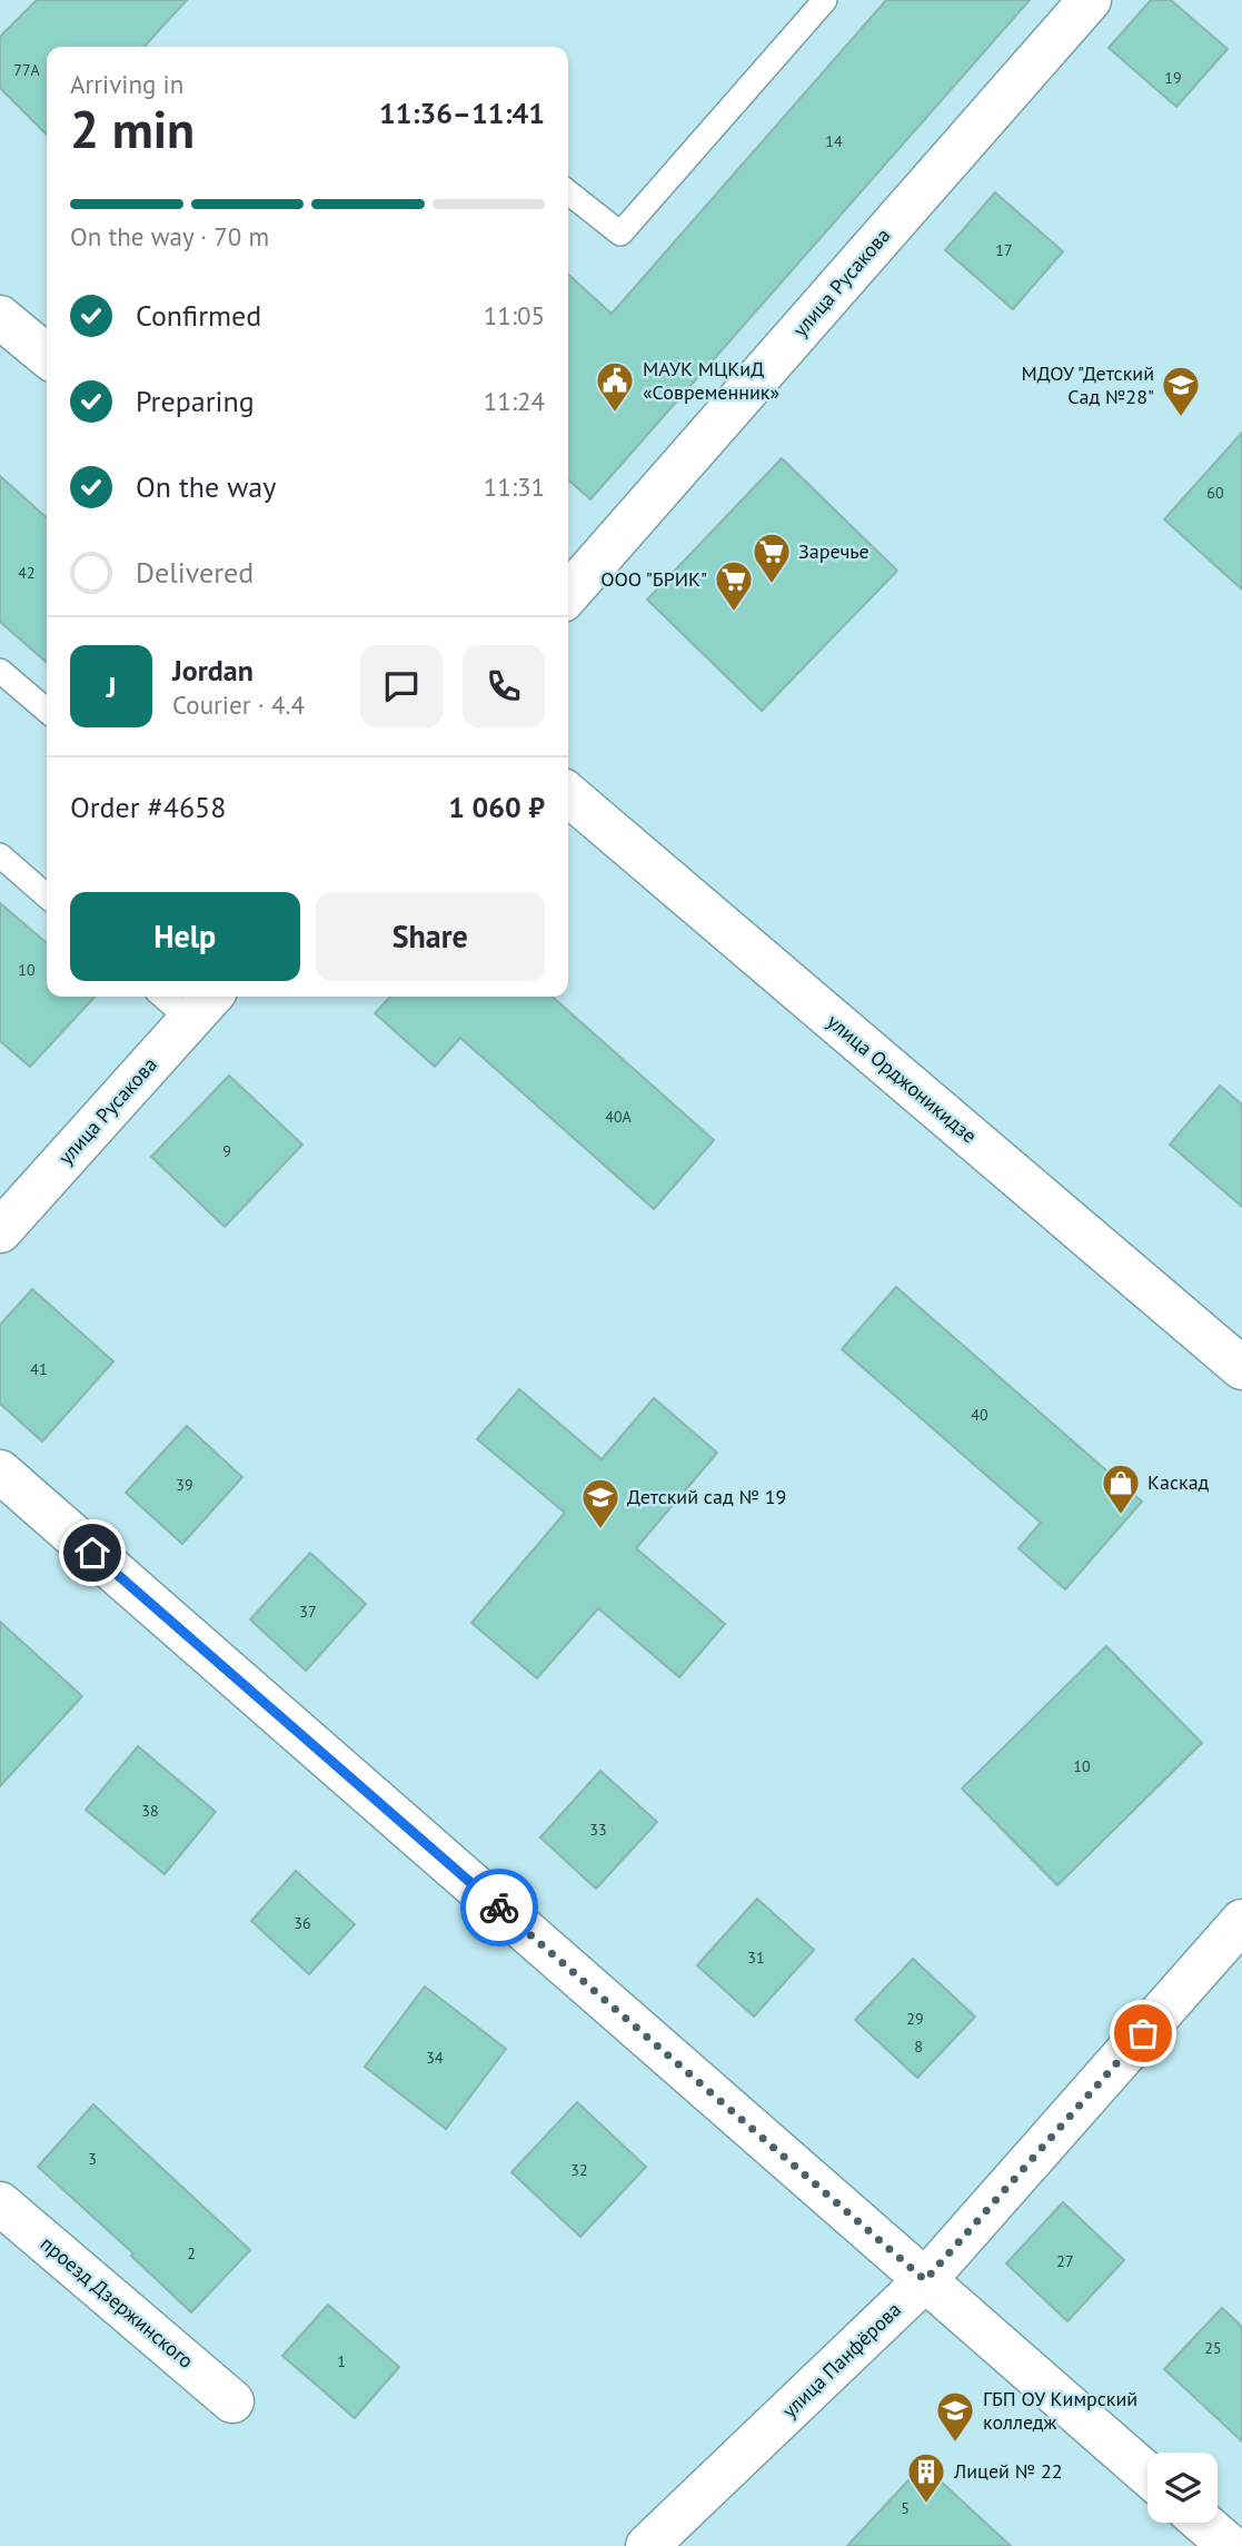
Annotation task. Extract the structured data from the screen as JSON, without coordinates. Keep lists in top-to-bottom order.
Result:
{
  "streets": {
    "street": [
      "улица Русакова",
      "улица Орджоникидзе",
      "проезд Дзержинского",
      "улица Панфёрова"
    ]
  },
  "places": {
    "public building": ["МАУК МЦКиД «Современник»"],
    "school or university": ["МДОУ \"Детский Сад №28\"", "Детский сад № 19", "ГБП ОУ Кимрский колледж"],
    "supermarket": ["Заречье", "ООО \"БРИК\""],
    "shop": ["Каскад"],
    "building": ["Лицей № 22"]
  },
  "house_numbers": [
    "77А",
    "19",
    "14",
    "17",
    "60",
    "42",
    "10",
    "40А",
    "9",
    "41",
    "40",
    "39",
    "37",
    "10",
    "38",
    "33",
    "36",
    "31",
    "29",
    "8",
    "34",
    "3",
    "32",
    "2",
    "27",
    "25",
    "1",
    "5"
  ],
  "page": {
    "heading": ["2 min", "Arriving in", "11:36–11:41"],
    "panel": [
      "Jordan",
      "Courier · 4.4",
      "Order #4658",
      "1 060 ₽"
    ],
    "bar": "On the way · 70 m",
    "list": [
      ["Confirmed", "11:05"],
      ["Preparing", "11:24"],
      ["On the way", "11:31"],
      "Delivered"
    ],
    "round": "J",
    "buttons": ["Help", "Share"]
  }
}
